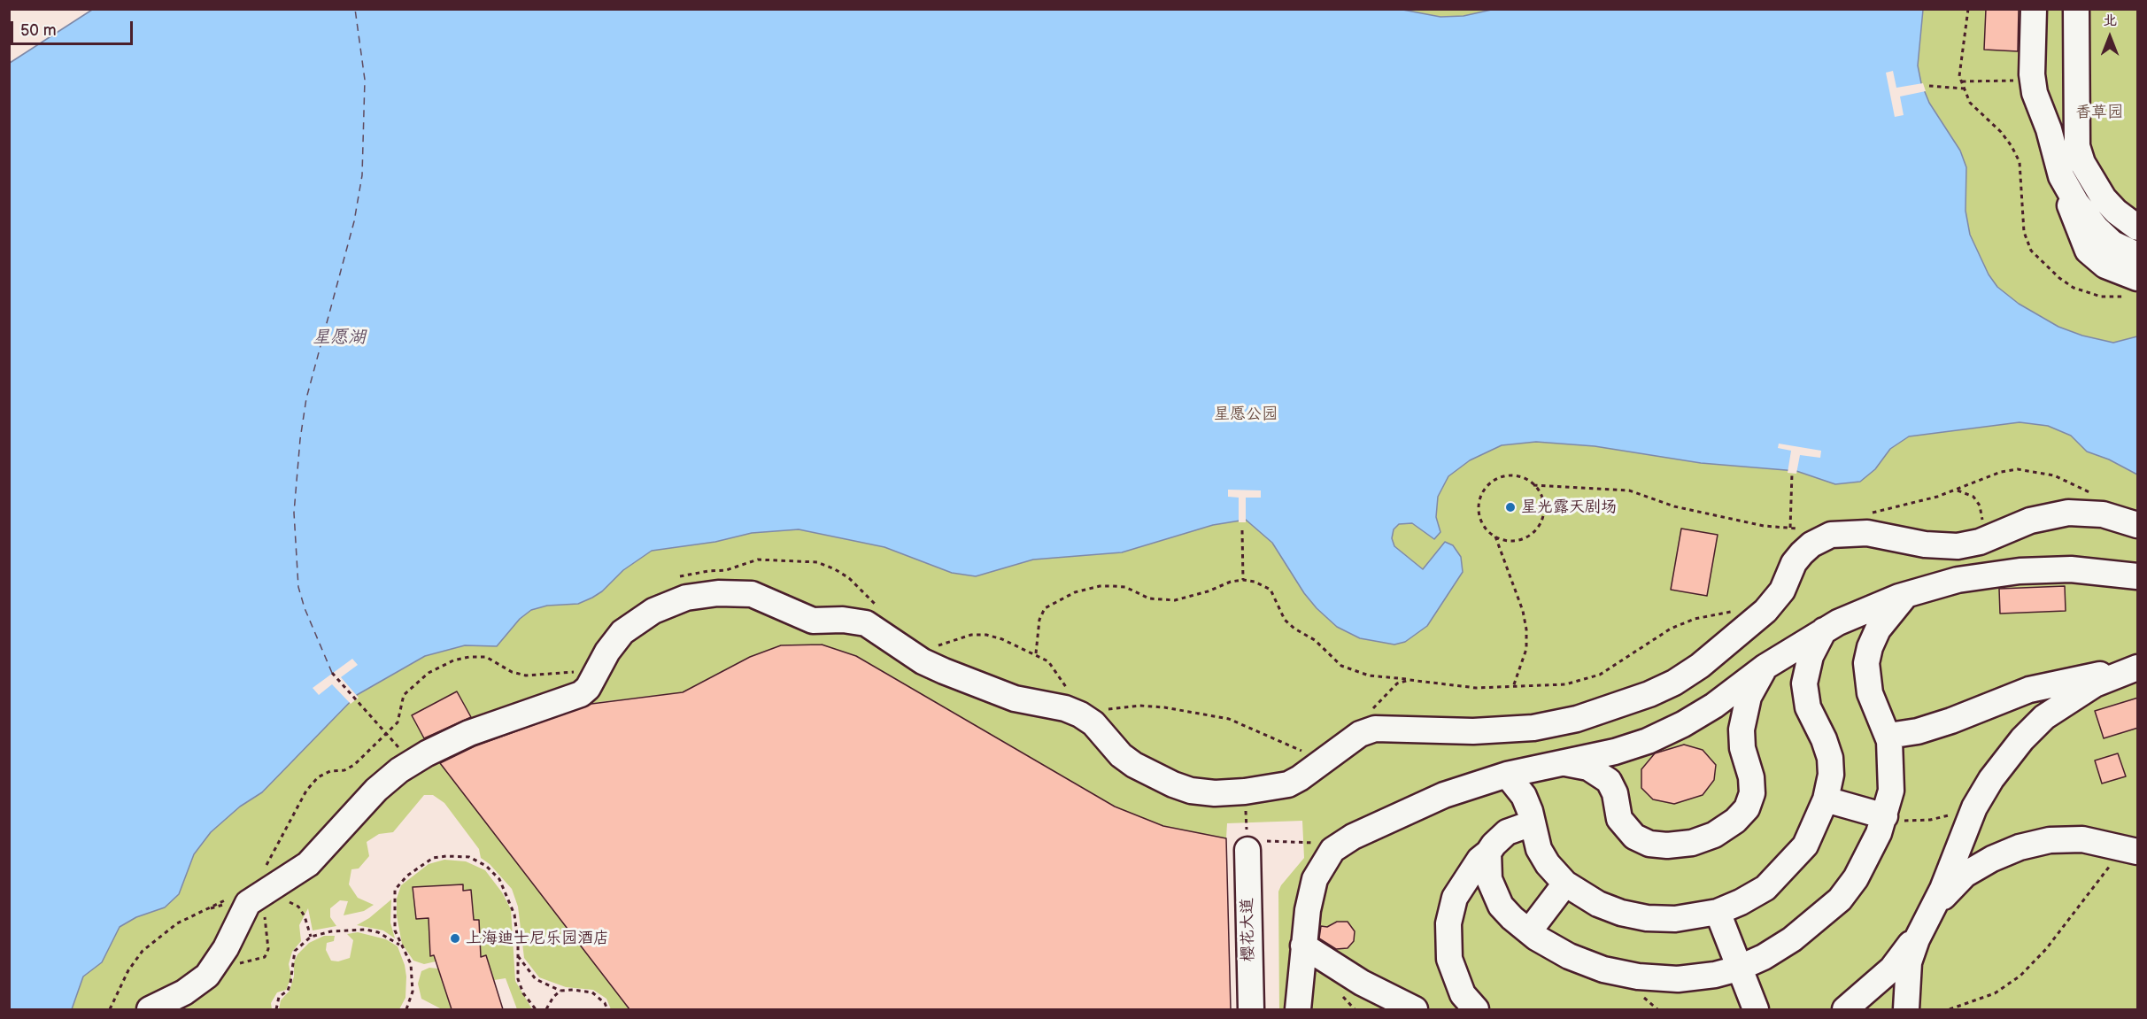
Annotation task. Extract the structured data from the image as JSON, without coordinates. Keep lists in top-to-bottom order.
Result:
{
  "streets": {
    "lane": ["樱花大道"]
  },
  "water": ["星愿湖"],
  "parks": ["香草园", "星愿公园"],
  "places": ["星光露天剧场", "上海迪士尼乐园酒店"],
  "scale_bar": "50 m",
  "north": "top"
}
